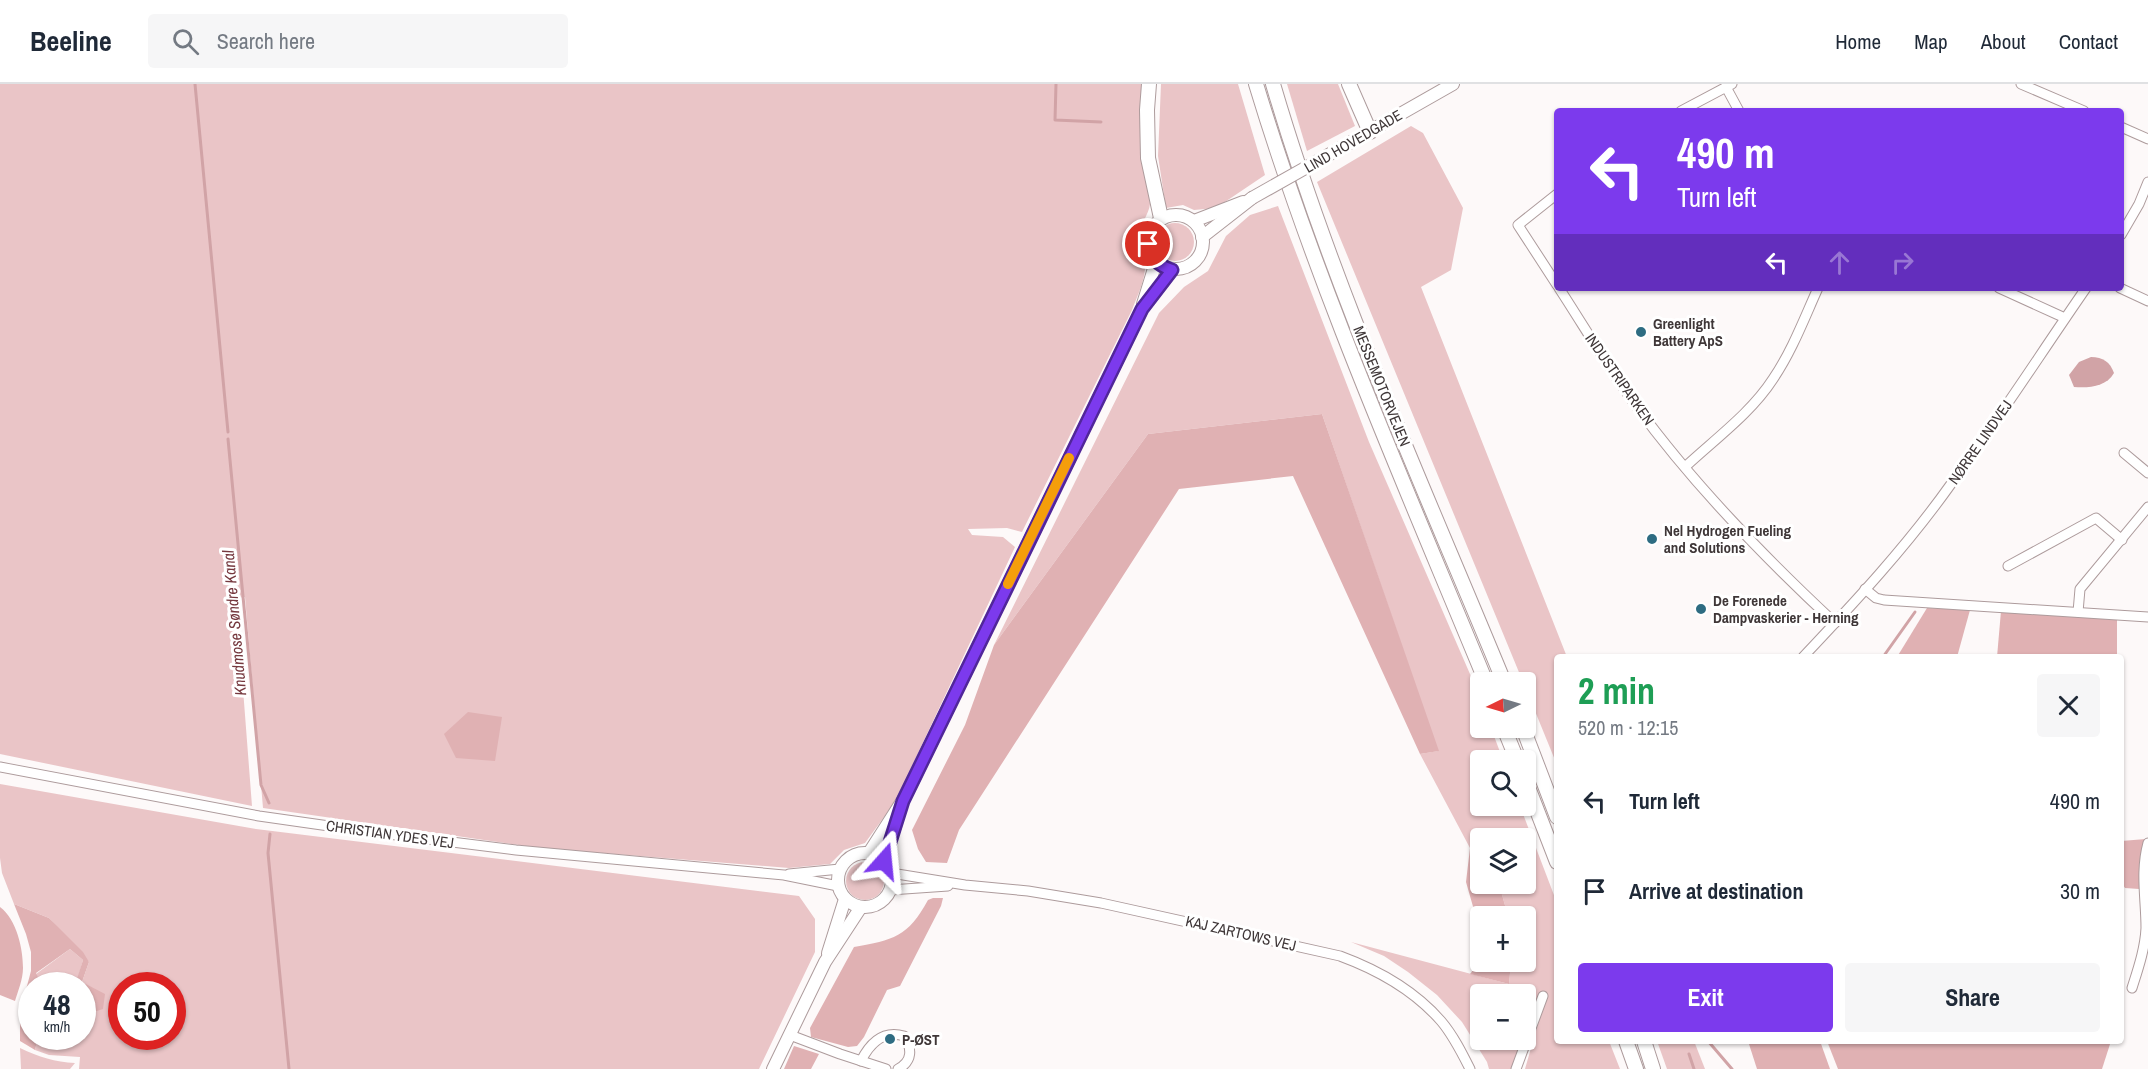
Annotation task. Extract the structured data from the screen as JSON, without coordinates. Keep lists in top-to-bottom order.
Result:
{
  "streets": {
    "highway": ["MESSEMOTORVEJEN"],
    "main road": ["LIND HOVEDGADE"],
    "street": [
      "INDUSTRIPARKEN",
      "NØRRE LINDVEJ",
      "CHRISTIAN YDES VEJ",
      "KAJ ZARTOWS VEJ"
    ]
  },
  "crossings": [
    ["INDUSTRIPARKEN", "NØRRE LINDVEJ"],
    ["CHRISTIAN YDES VEJ", "KAJ ZARTOWS VEJ"]
  ],
  "water": ["Knudmose Søndre Kanal"],
  "places": [
    "Greenlight Battery ApS",
    "Nel Hydrogen Fueling and Solutions",
    "De Forenede Dampvaskerier - Herning",
    "P-ØST"
  ],
  "north": "left",
  "page": {
    "header": "Beeline",
    "search": "Search here",
    "nav": [
      "Home",
      "Map",
      "About",
      "Contact"
    ],
    "turn": ["490 m", "Turn left"],
    "heading": ["2 min", "520 m · 12:15"],
    "map_buttons": ["+", "−"],
    "list": [
      {
        "name": "Turn left",
        "value": "490 m"
      },
      {
        "name": "Arrive at destination",
        "value": "30 m"
      }
    ],
    "buttons": ["Exit", "Share"],
    "speed": "48 km/h",
    "limit": "50"
  }
}
